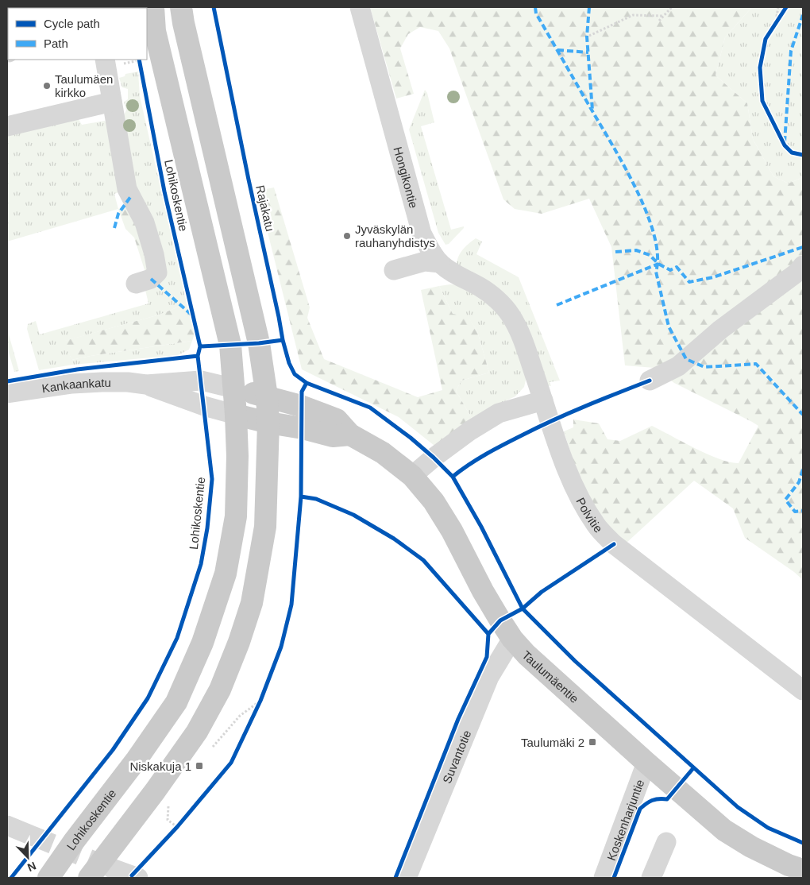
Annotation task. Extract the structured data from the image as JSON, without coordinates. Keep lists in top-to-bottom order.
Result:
{
  "streets": {
    "main road": ["Lohikoskentie", "Taulumäentie"],
    "street": [
      "Hongikontie",
      "Kankaankatu",
      "Polvitie",
      "Suvantotie",
      "Koskenharjuntie"
    ],
    "cycle path": ["Rajakatu"]
  },
  "crossings": [
    ["Hongikontie", "Polvitie"],
    ["Lohikoskentie", "Kankaankatu"],
    ["Lohikoskentie", "Taulumäentie"],
    ["Kankaankatu", "Taulumäentie"],
    ["Taulumäentie", "Suvantotie"],
    ["Taulumäentie", "Koskenharjuntie"]
  ],
  "places": {
    "other": ["Taulumäen kirkko", "Jyväskylän rauhanyhdistys"],
    "transit": ["Taulumäki 2", "Niskakuja 1"]
  },
  "legend": ["Cycle path", "Path"],
  "north": "bottom right"
}
